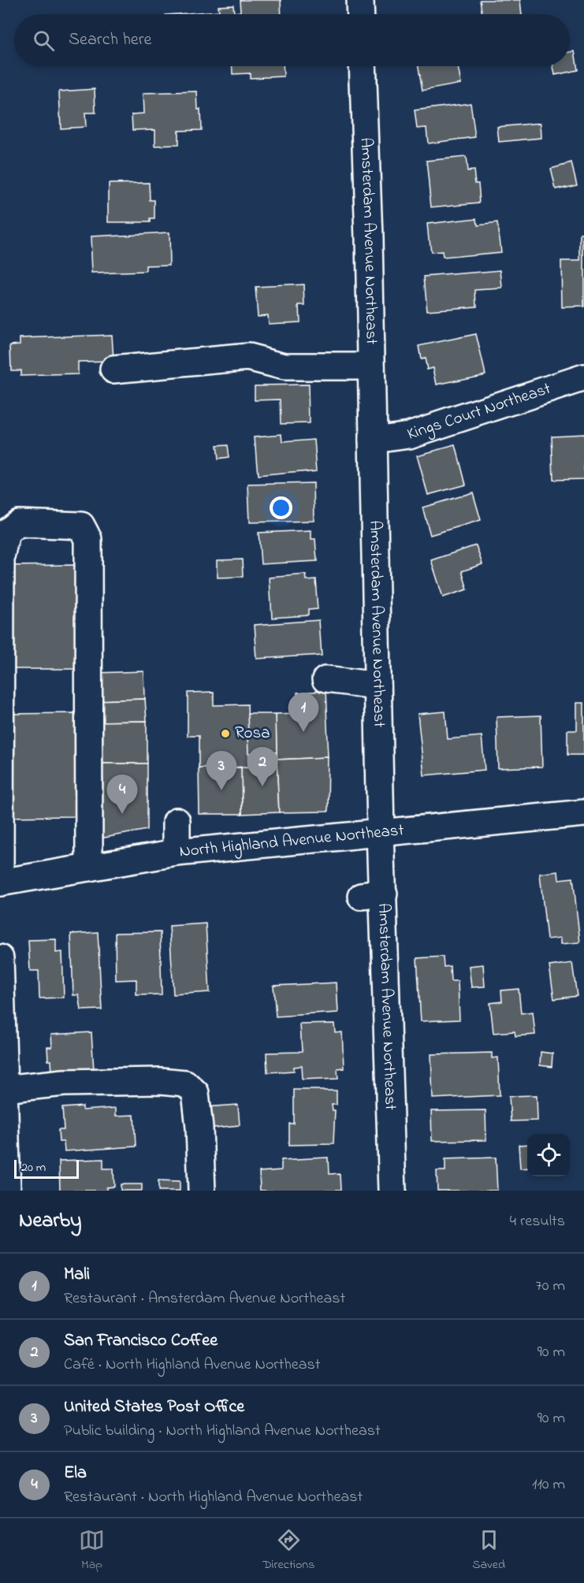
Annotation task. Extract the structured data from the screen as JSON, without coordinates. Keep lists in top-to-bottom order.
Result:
{
  "streets": {
    "street": ["Amsterdam Avenue Northeast", "Kings Court Northeast", "North Highland Avenue Northeast"]
  },
  "crossings": [
    ["Amsterdam Avenue Northeast", "Kings Court Northeast"],
    ["Amsterdam Avenue Northeast", "North Highland Avenue Northeast"]
  ],
  "places": ["Rosa"],
  "scale_bar": "20 m",
  "page": {
    "search": "Search here",
    "pins": [
      "1",
      "2",
      "3",
      "4"
    ],
    "scale": "20 m",
    "heading": ["Nearby", "4 results"],
    "list": [
      {
        "mark": "1",
        "name": "Mali",
        "note": "Restaurant · Amsterdam Avenue Northeast",
        "value": "70 m"
      },
      {
        "mark": "2",
        "name": "San Francisco Coffee",
        "note": "Café · North Highland Avenue Northeast",
        "value": "90 m"
      },
      {
        "mark": "3",
        "name": "United States Post Office",
        "note": "Public building · North Highland Avenue Northeast",
        "value": "90 m"
      },
      {
        "mark": "4",
        "name": "Ela",
        "note": "Restaurant · North Highland Avenue Northeast",
        "value": "110 m"
      }
    ],
    "nav": ["Map", "Directions", "Saved"]
  }
}
